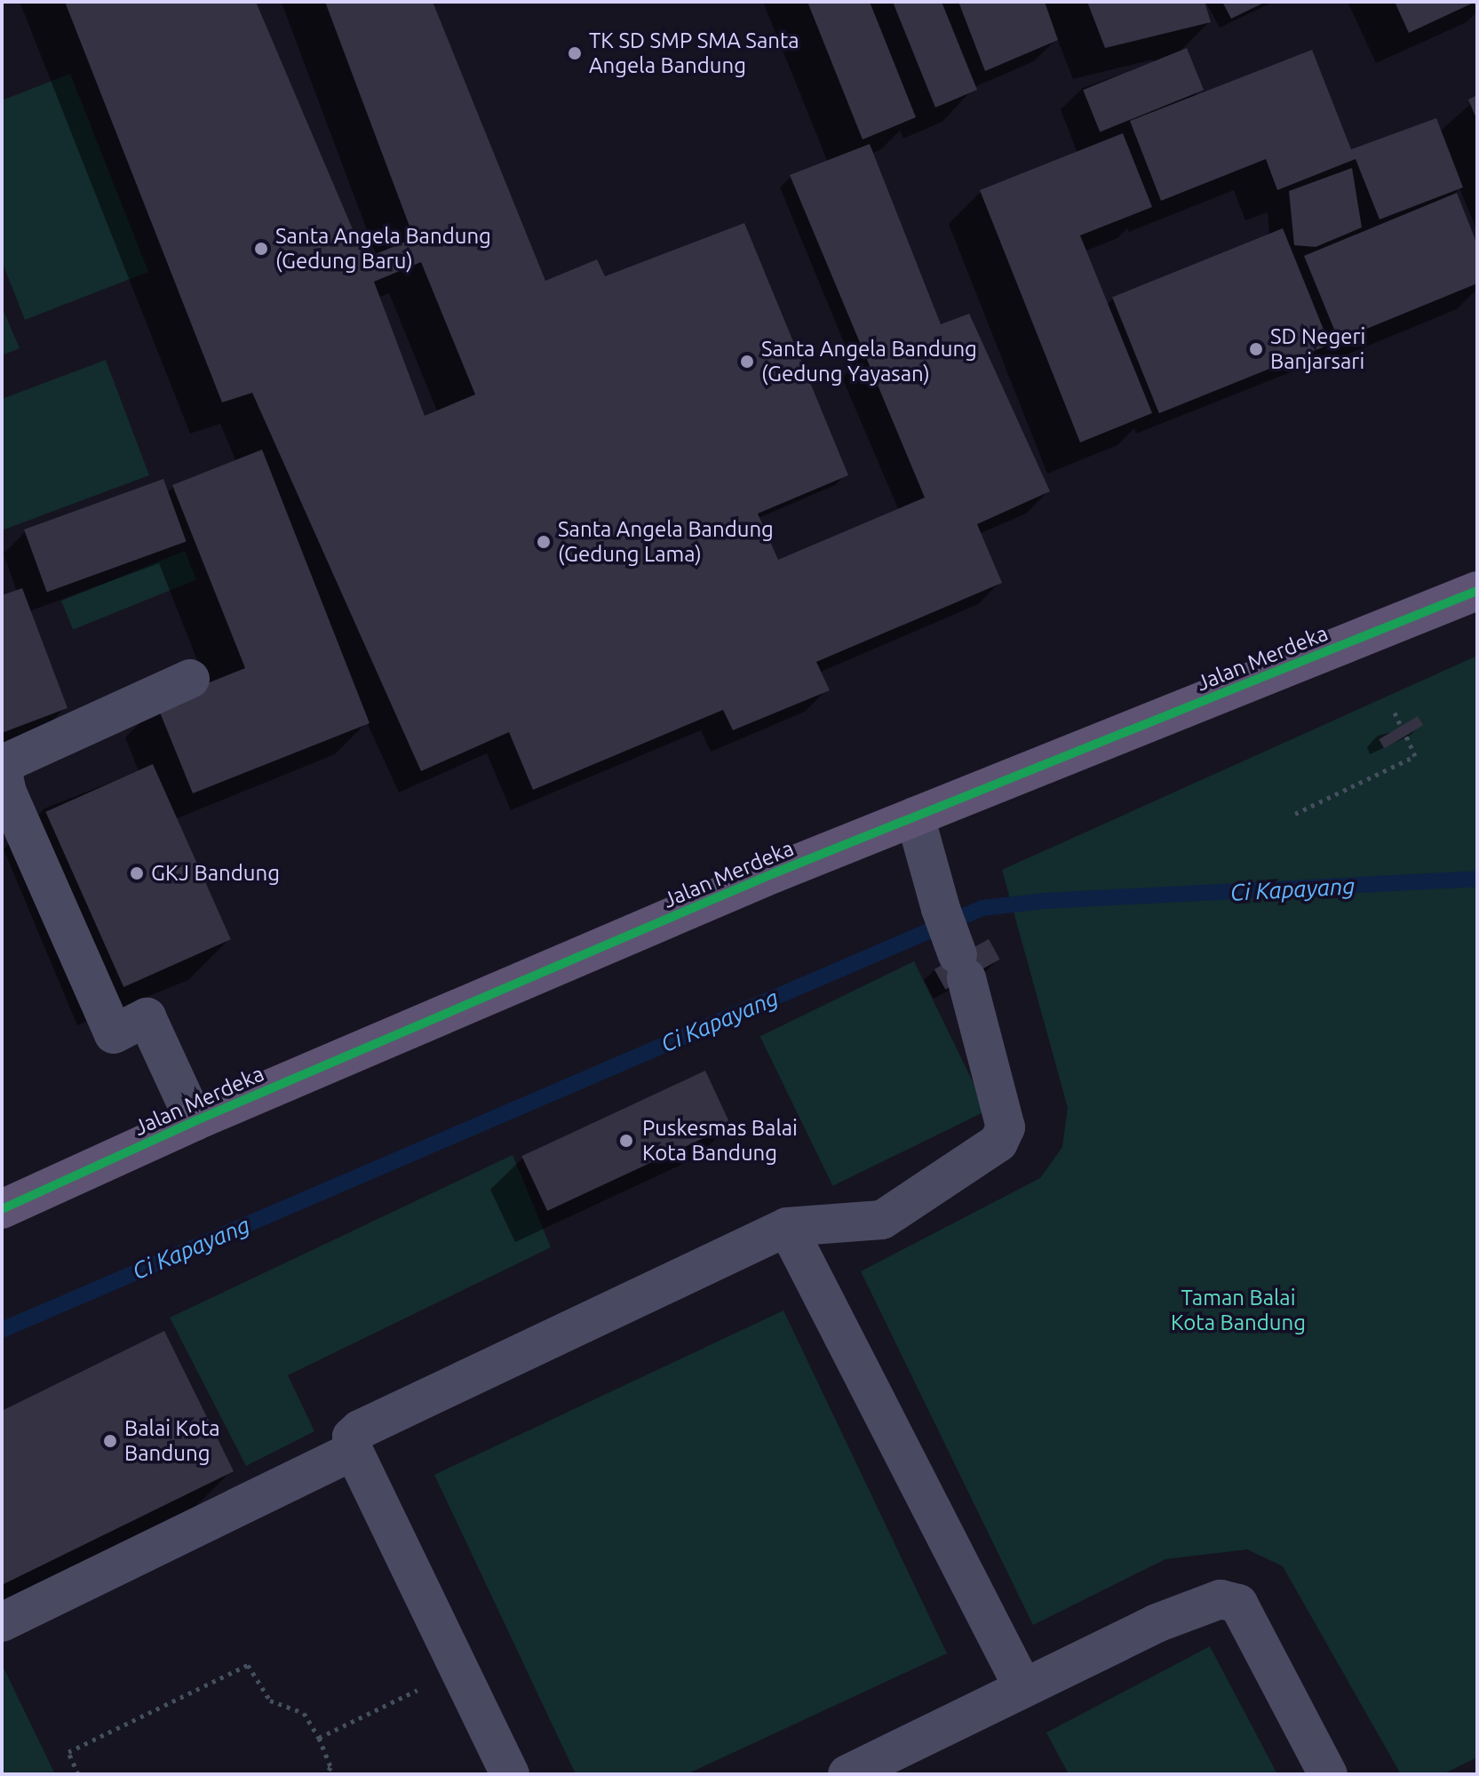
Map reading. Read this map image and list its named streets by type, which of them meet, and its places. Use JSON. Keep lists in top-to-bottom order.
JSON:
{
  "streets": {
    "main road": ["Jalan Merdeka"]
  },
  "water": ["Ci Kapayang"],
  "parks": ["Taman Balai Kota Bandung"],
  "places": [
    "TK SD SMP SMA Santa Angela Bandung",
    "Santa Angela Bandung (Gedung Baru)",
    "SD Negeri Banjarsari",
    "Santa Angela Bandung (Gedung Yayasan)",
    "Santa Angela Bandung (Gedung Lama)",
    "GKJ Bandung",
    "Puskesmas Balai Kota Bandung",
    "Balai Kota Bandung"
  ]
}
